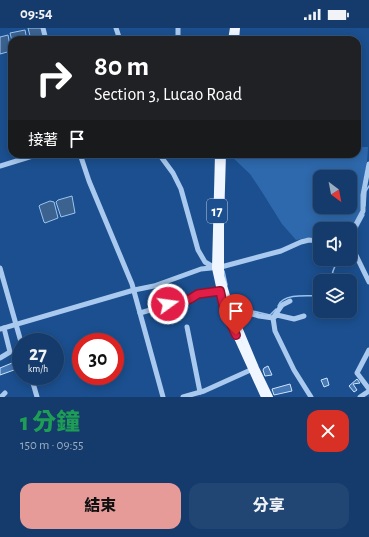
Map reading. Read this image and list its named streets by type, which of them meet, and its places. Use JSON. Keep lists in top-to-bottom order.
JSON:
{
  "streets": {
    "main road": ["17"]
  },
  "north": "bottom right",
  "page": {
    "status": "09:54",
    "turn": ["80 m", "Section 3, Lucao Road"],
    "then": "接著",
    "speed": "27 km/h",
    "limit": "30",
    "heading": ["1 分鐘", "150 m · 09:55"],
    "buttons": ["結束", "分享"]
  }
}
